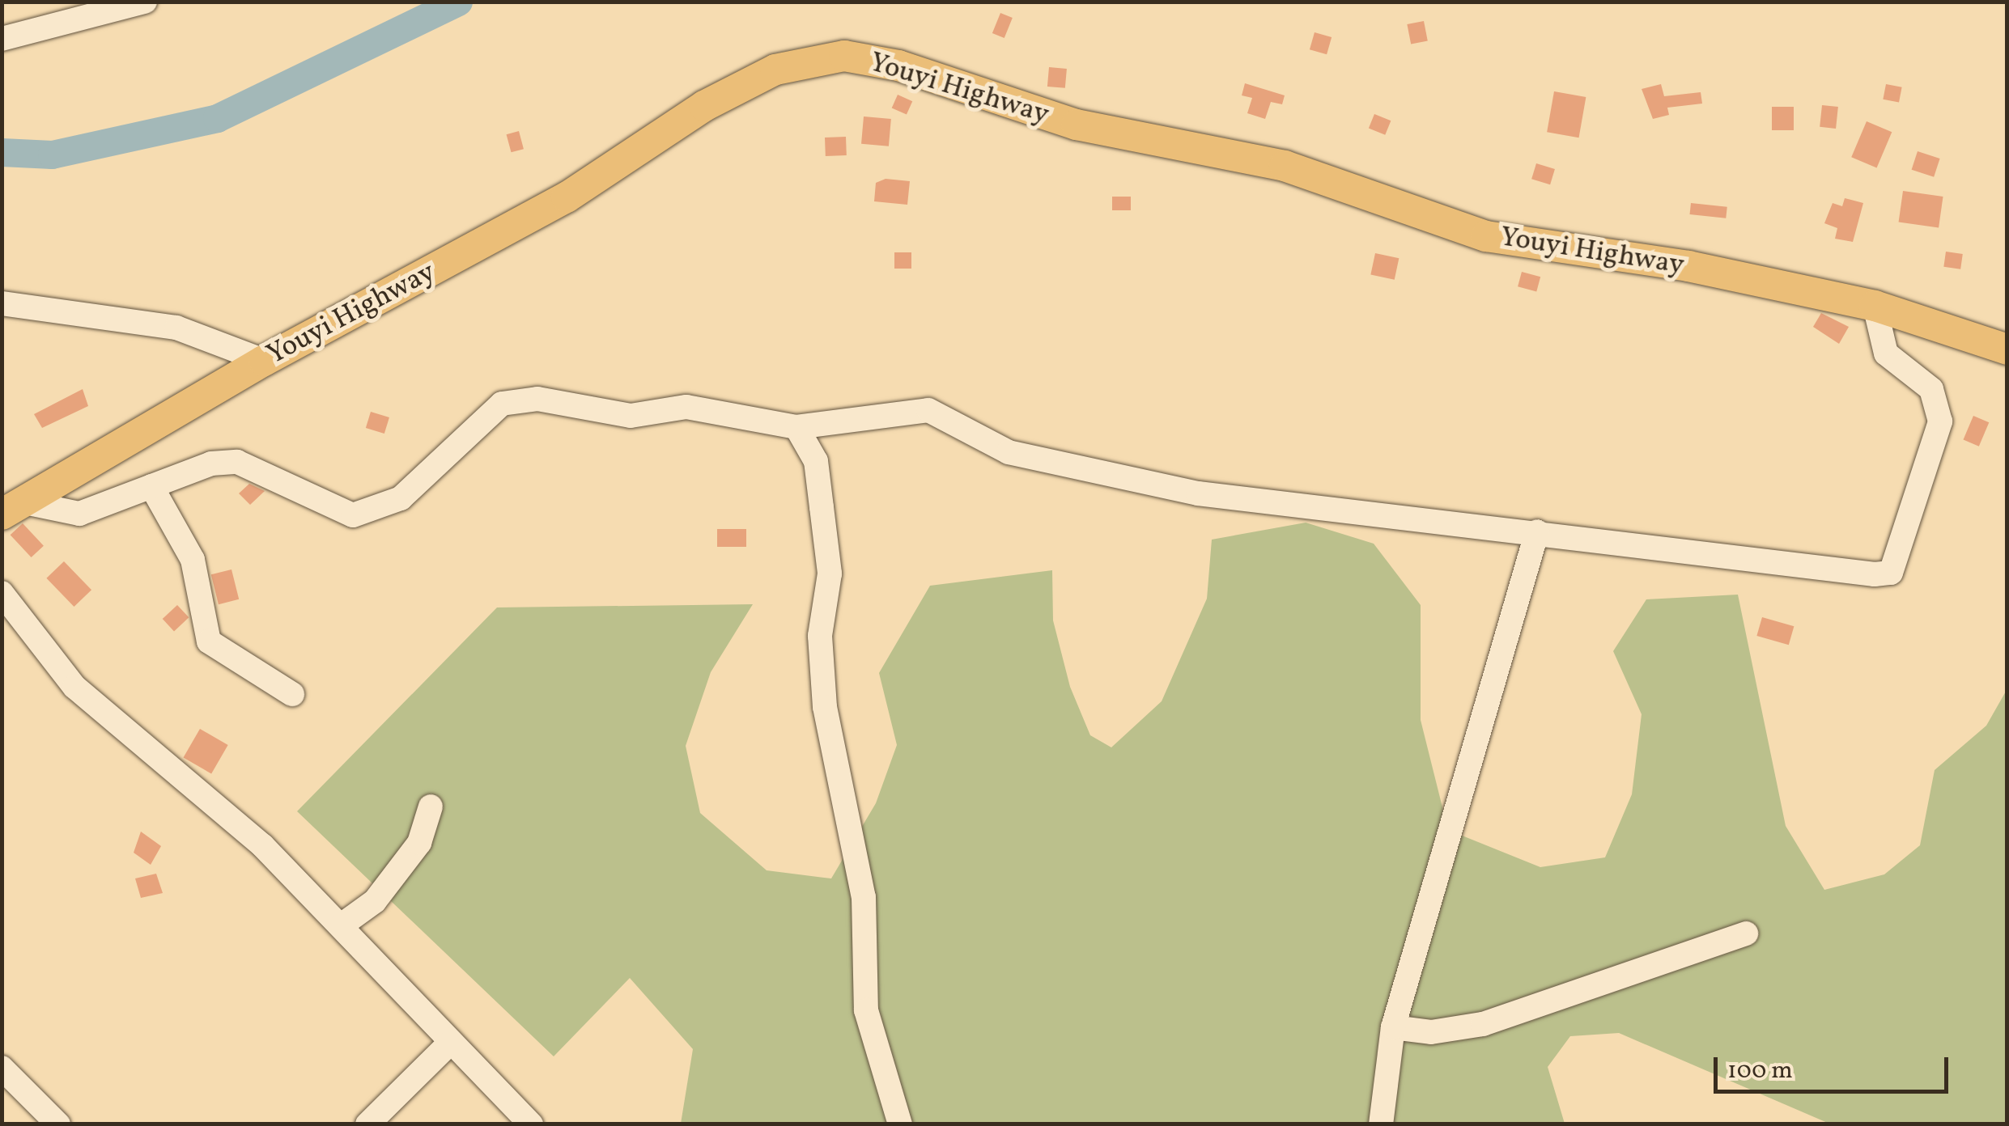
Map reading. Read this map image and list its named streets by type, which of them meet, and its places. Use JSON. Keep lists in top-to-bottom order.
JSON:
{
  "streets": {
    "main road": ["Youyi Highway"]
  },
  "scale_bar": "100 m"
}
